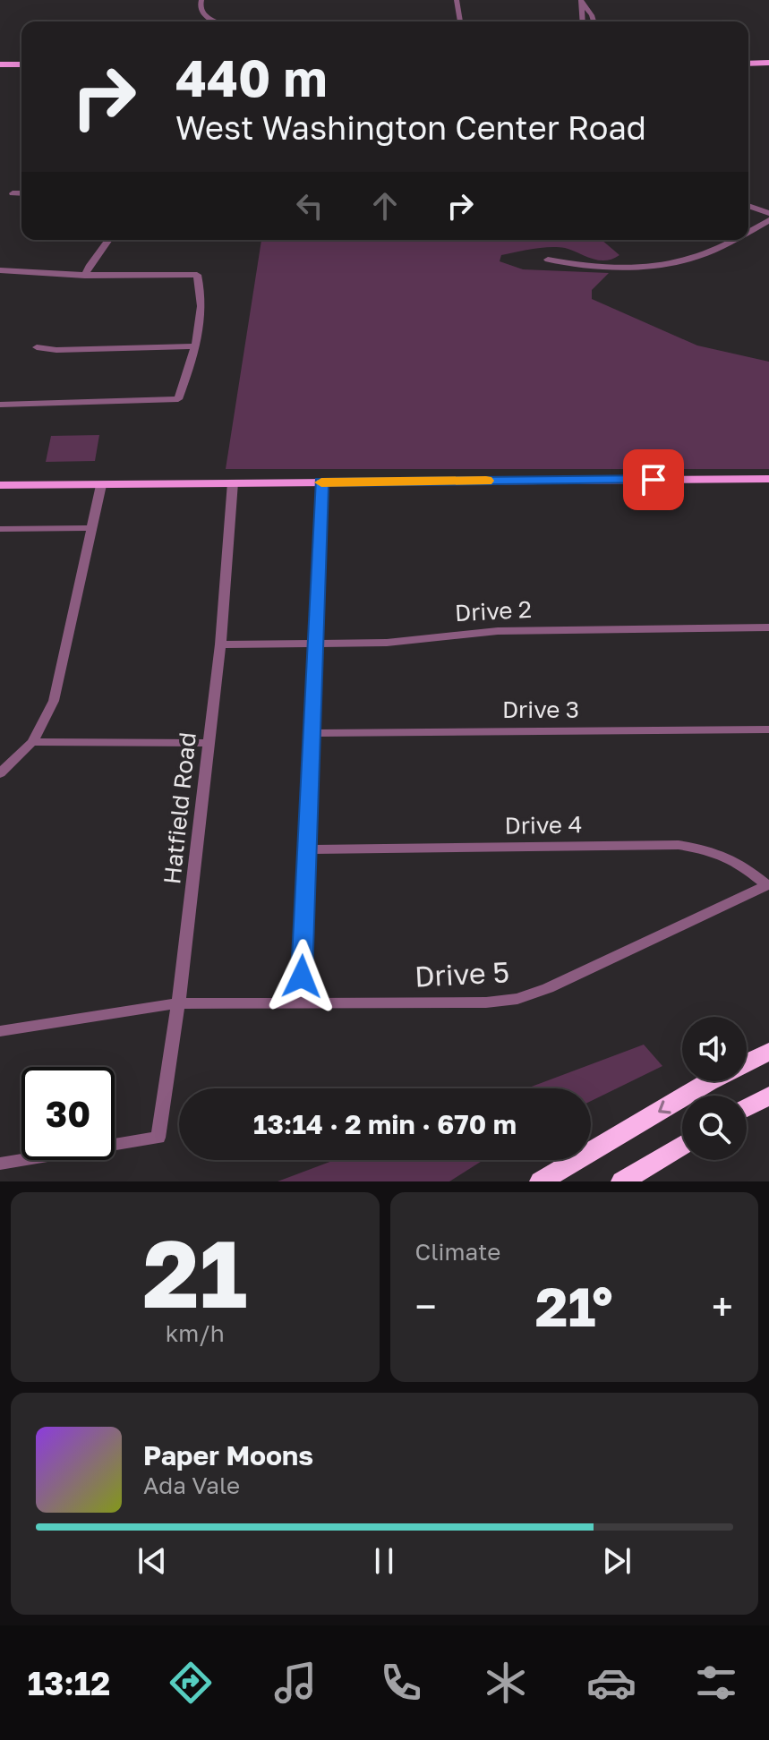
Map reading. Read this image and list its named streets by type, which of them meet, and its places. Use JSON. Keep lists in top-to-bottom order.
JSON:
{
  "streets": {
    "street": [
      "Drive 2",
      "Drive 3",
      "Hatfield Road",
      "Drive 4",
      "Drive 5"
    ]
  },
  "crossings": [
    ["Drive 2", "Hatfield Road"],
    ["Hatfield Road", "Drive 5"],
    ["Drive 4", "Drive 5"]
  ],
  "page": {
    "turn": ["440 m", "West Washington Center Road"],
    "limit": "30",
    "trip": "13:14 · 2 min · 670 m",
    "tile": [
      ["21", "km/h"],
      "Climate"
    ],
    "heat": ["−", "21°", "+"],
    "song": ["Paper Moons", "Ada Vale"],
    "tabs": "13:12"
  }
}
